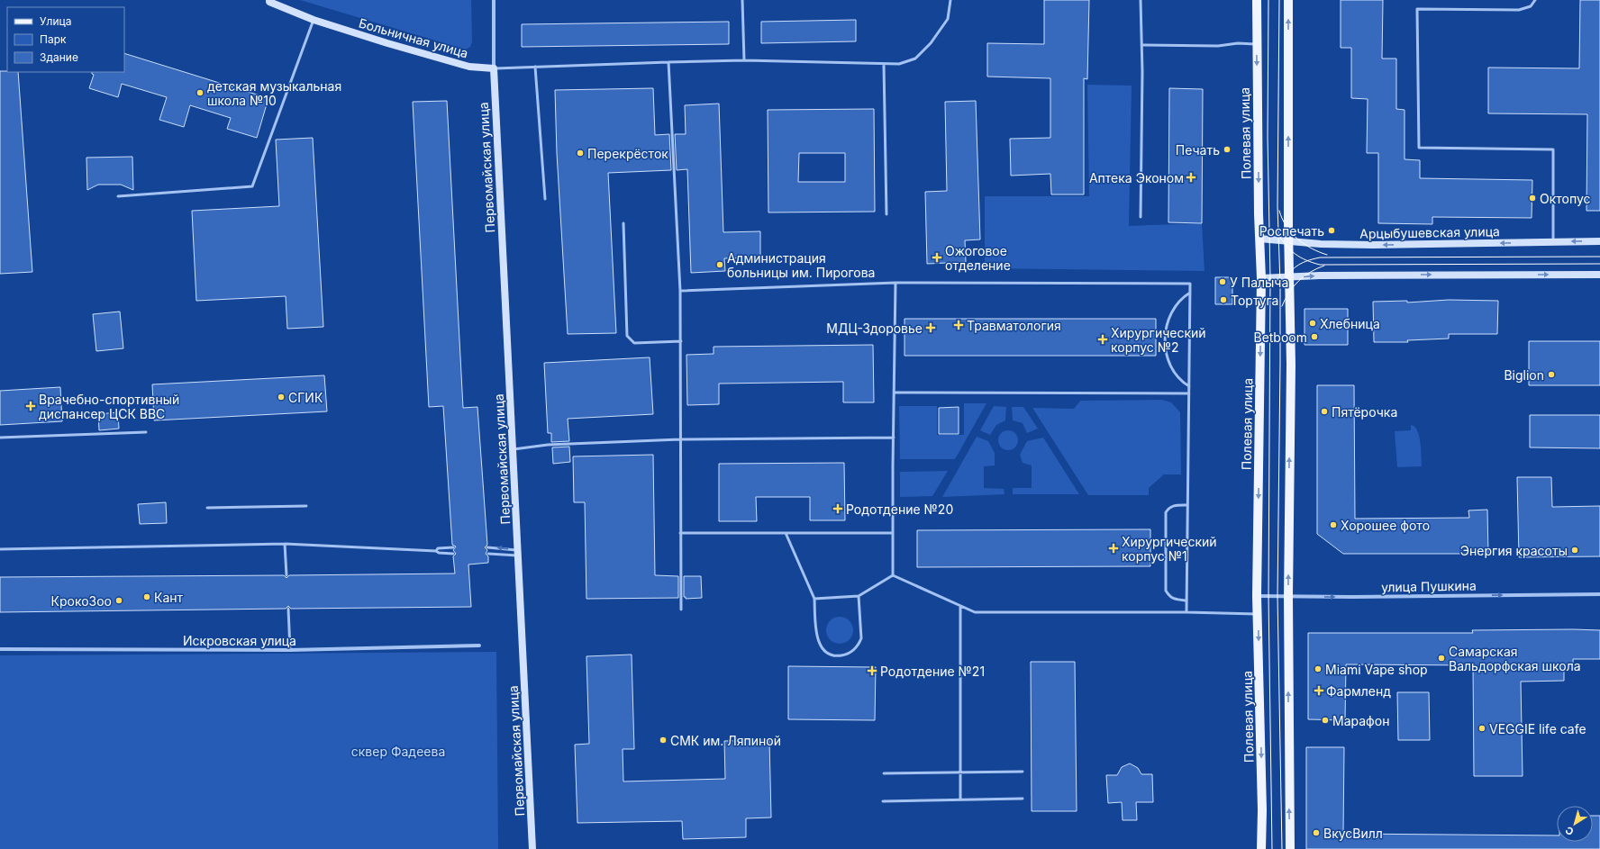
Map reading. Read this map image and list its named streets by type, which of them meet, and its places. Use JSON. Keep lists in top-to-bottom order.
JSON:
{
  "streets": {
    "main road": ["Полевая улица"],
    "street": [
      "Больничная улица",
      "Первомайская улица",
      "Арцыбушевская улица",
      "улица Пушкина",
      "Искровская улица"
    ]
  },
  "crossings": [
    ["Больничная улица", "Первомайская улица"],
    ["Полевая улица", "Арцыбушевская улица"],
    ["Полевая улица", "улица Пушкина"]
  ],
  "one_way": ["улица Пушкина"],
  "parks": ["сквер Фадеева"],
  "places": {
    "other": [
      "детская музыкальная школа №10",
      "Печать",
      "Перекрёсток",
      "Октопус",
      "Роспечать",
      "Администрация больницы им. Пирогова",
      "У Палыча",
      "Тортуга",
      "Хлебница",
      "Betboom",
      "Biglion",
      "СГИК",
      "Пятёрочка",
      "Хорошее фото",
      "Энергия красоты",
      "Кант",
      "КрокоЗоо",
      "Самарская Вальдорфская школа",
      "Miami Vape shop",
      "Марафон",
      "VEGGIE life cafe",
      "СМК им. Ляпиной",
      "ВкусВилл"
    ],
    "health": [
      "Аптека Эконом",
      "Ожоговое отделение",
      "Травматология",
      "МДЦ-Здоровье",
      "Хирургический корпус №2",
      "Врачебно-спортивный диспансер ЦСК ВВС",
      "Родотдение №20",
      "Хирургический корпус №1",
      "Родотдение №21",
      "Фармленд"
    ]
  },
  "legend": ["Улица", "Парк", "Здание"],
  "north": "bottom left"
}
